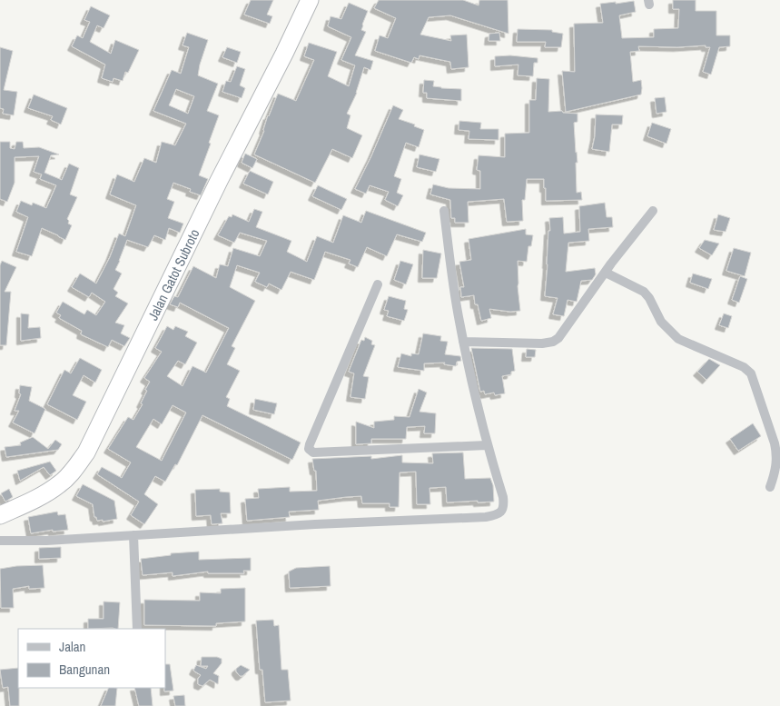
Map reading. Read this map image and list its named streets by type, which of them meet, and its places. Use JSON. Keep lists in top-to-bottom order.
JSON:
{
  "streets": {
    "highway": ["Jalan Gatot Subroto"]
  },
  "legend": ["Jalan", "Bangunan"]
}
